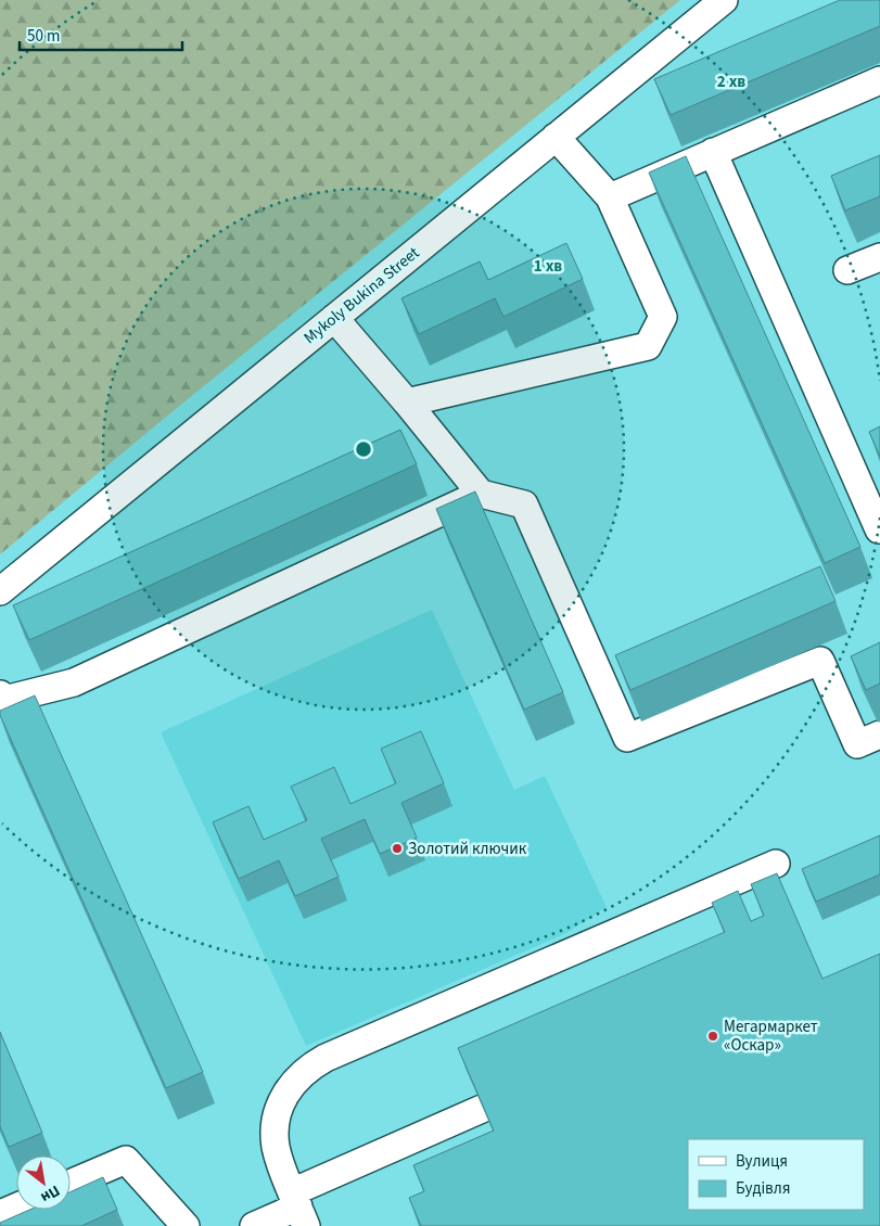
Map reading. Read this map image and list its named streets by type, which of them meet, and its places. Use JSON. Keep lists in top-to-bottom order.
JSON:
{
  "streets": {
    "street": ["Mykoly Bukina Street"]
  },
  "places": ["Золотий ключик", "Мегармаркет «Оскар»"],
  "legend": ["Вулиця", "Будівля"],
  "scale_bar": "50 m",
  "north": "bottom right",
  "rings": ["2 хв", "1 хв"]
}
